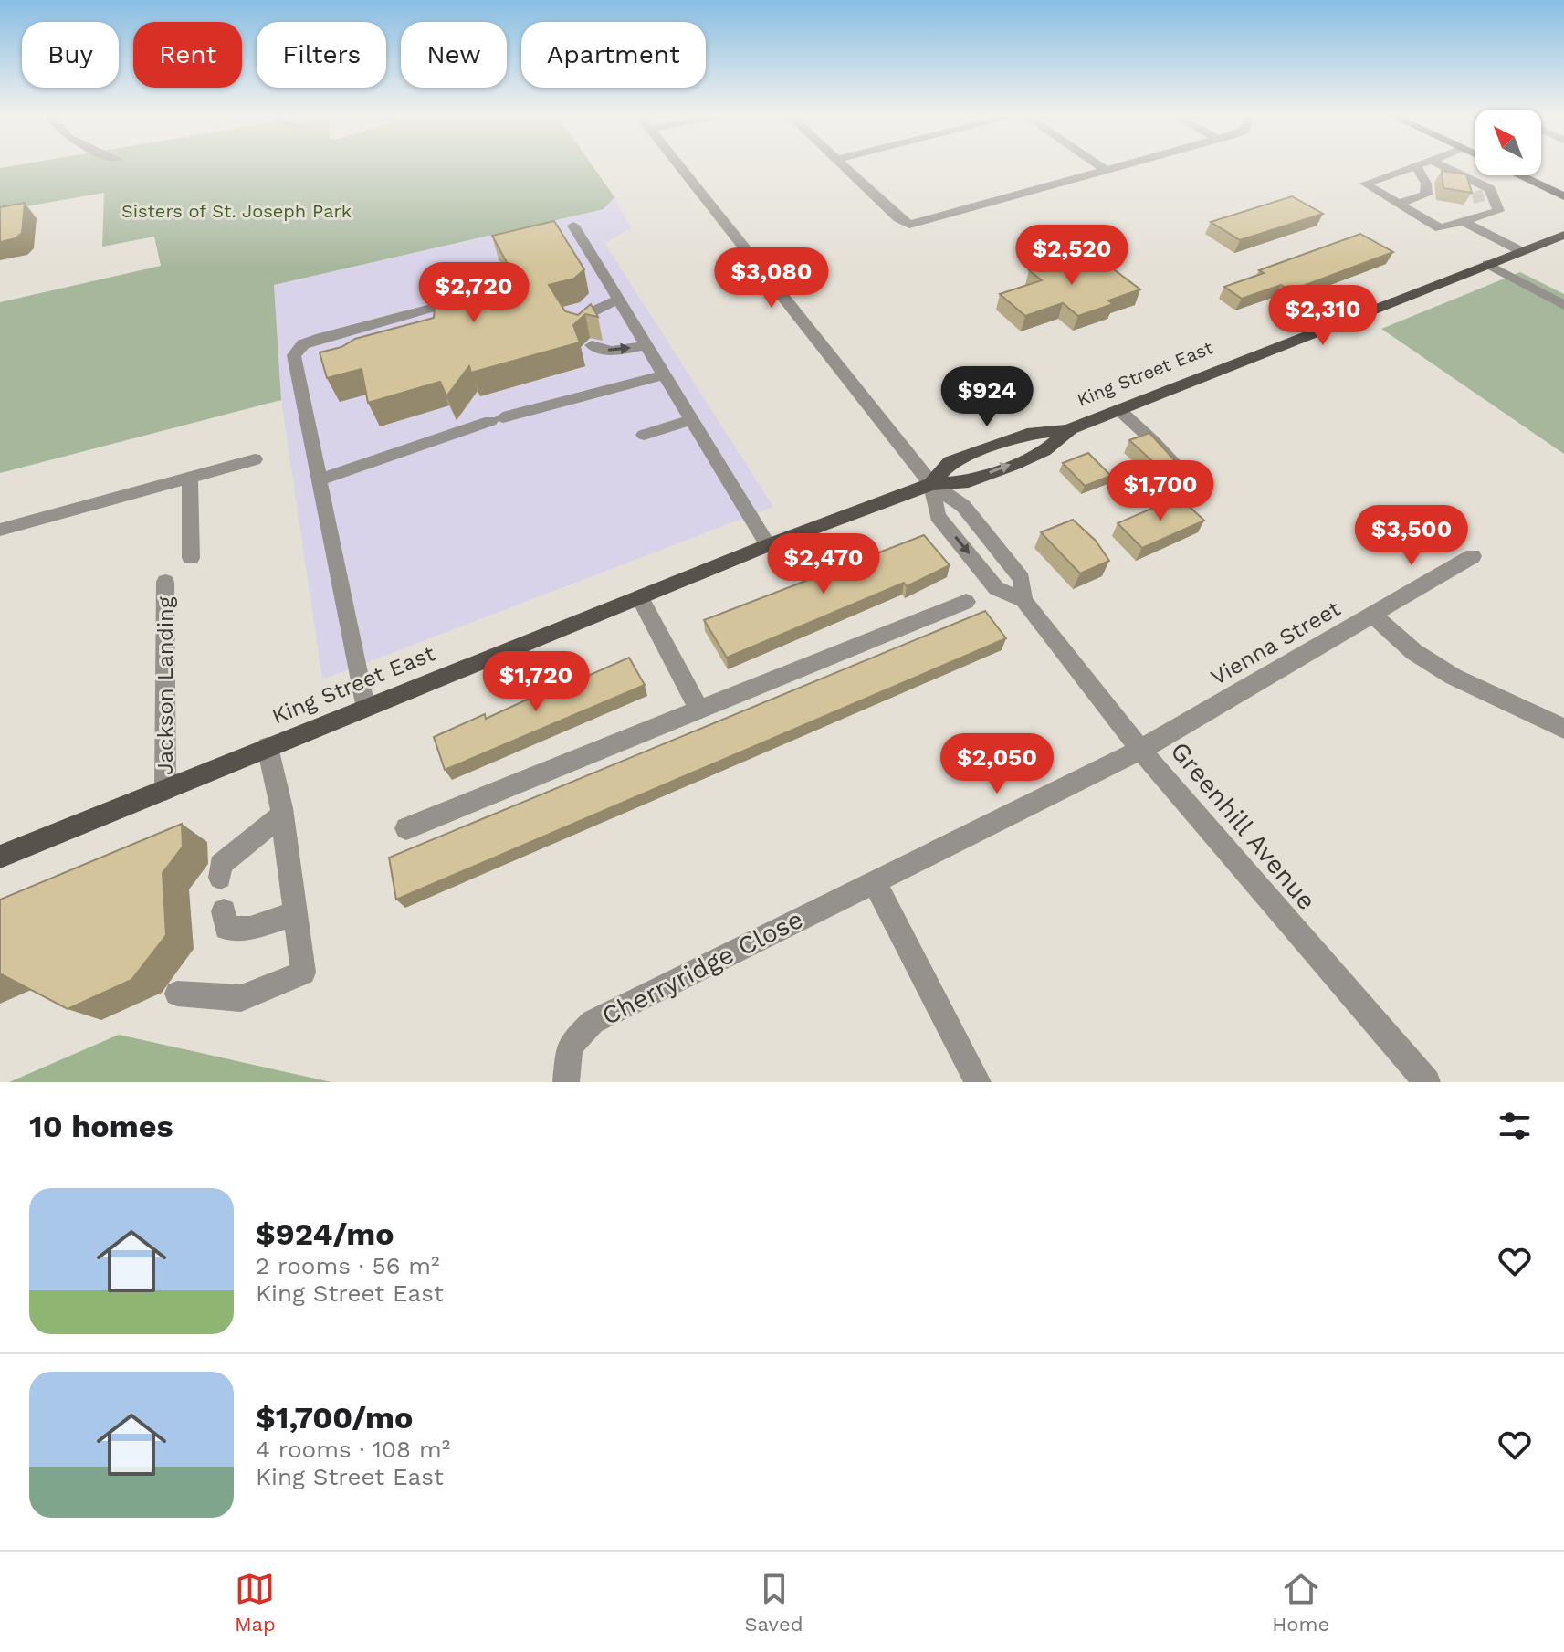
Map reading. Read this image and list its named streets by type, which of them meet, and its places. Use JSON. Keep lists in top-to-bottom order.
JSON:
{
  "streets": {
    "main road": ["King Street East"],
    "street": [
      "Vienna Street",
      "Jackson Landing",
      "Greenhill Avenue",
      "Cherryridge Close"
    ]
  },
  "crossings": [
    ["King Street East", "Jackson Landing"],
    ["King Street East", "Greenhill Avenue"],
    ["Vienna Street", "Greenhill Avenue"],
    ["Vienna Street", "Cherryridge Close"],
    ["Greenhill Avenue", "Cherryridge Close"]
  ],
  "parks": ["Sisters of St. Joseph Park"],
  "north": "top left",
  "page": {
    "chip": [
      "Buy",
      "Rent",
      "Filters",
      "New",
      "Apartment"
    ],
    "price": [
      "$2,520",
      "$3,080",
      "$2,720",
      "$2,310",
      "$924",
      "$1,700",
      "$3,500",
      "$2,470",
      "$1,720",
      "$2,050"
    ],
    "heading": "10 homes",
    "list": [
      {
        "name": "$924/mo",
        "note": "2 rooms · 56 m² · King Street East"
      },
      {
        "name": "$1,700/mo",
        "note": "4 rooms · 108 m² · King Street East"
      }
    ],
    "tabs": ["Map", "Saved", "Home"]
  }
}
